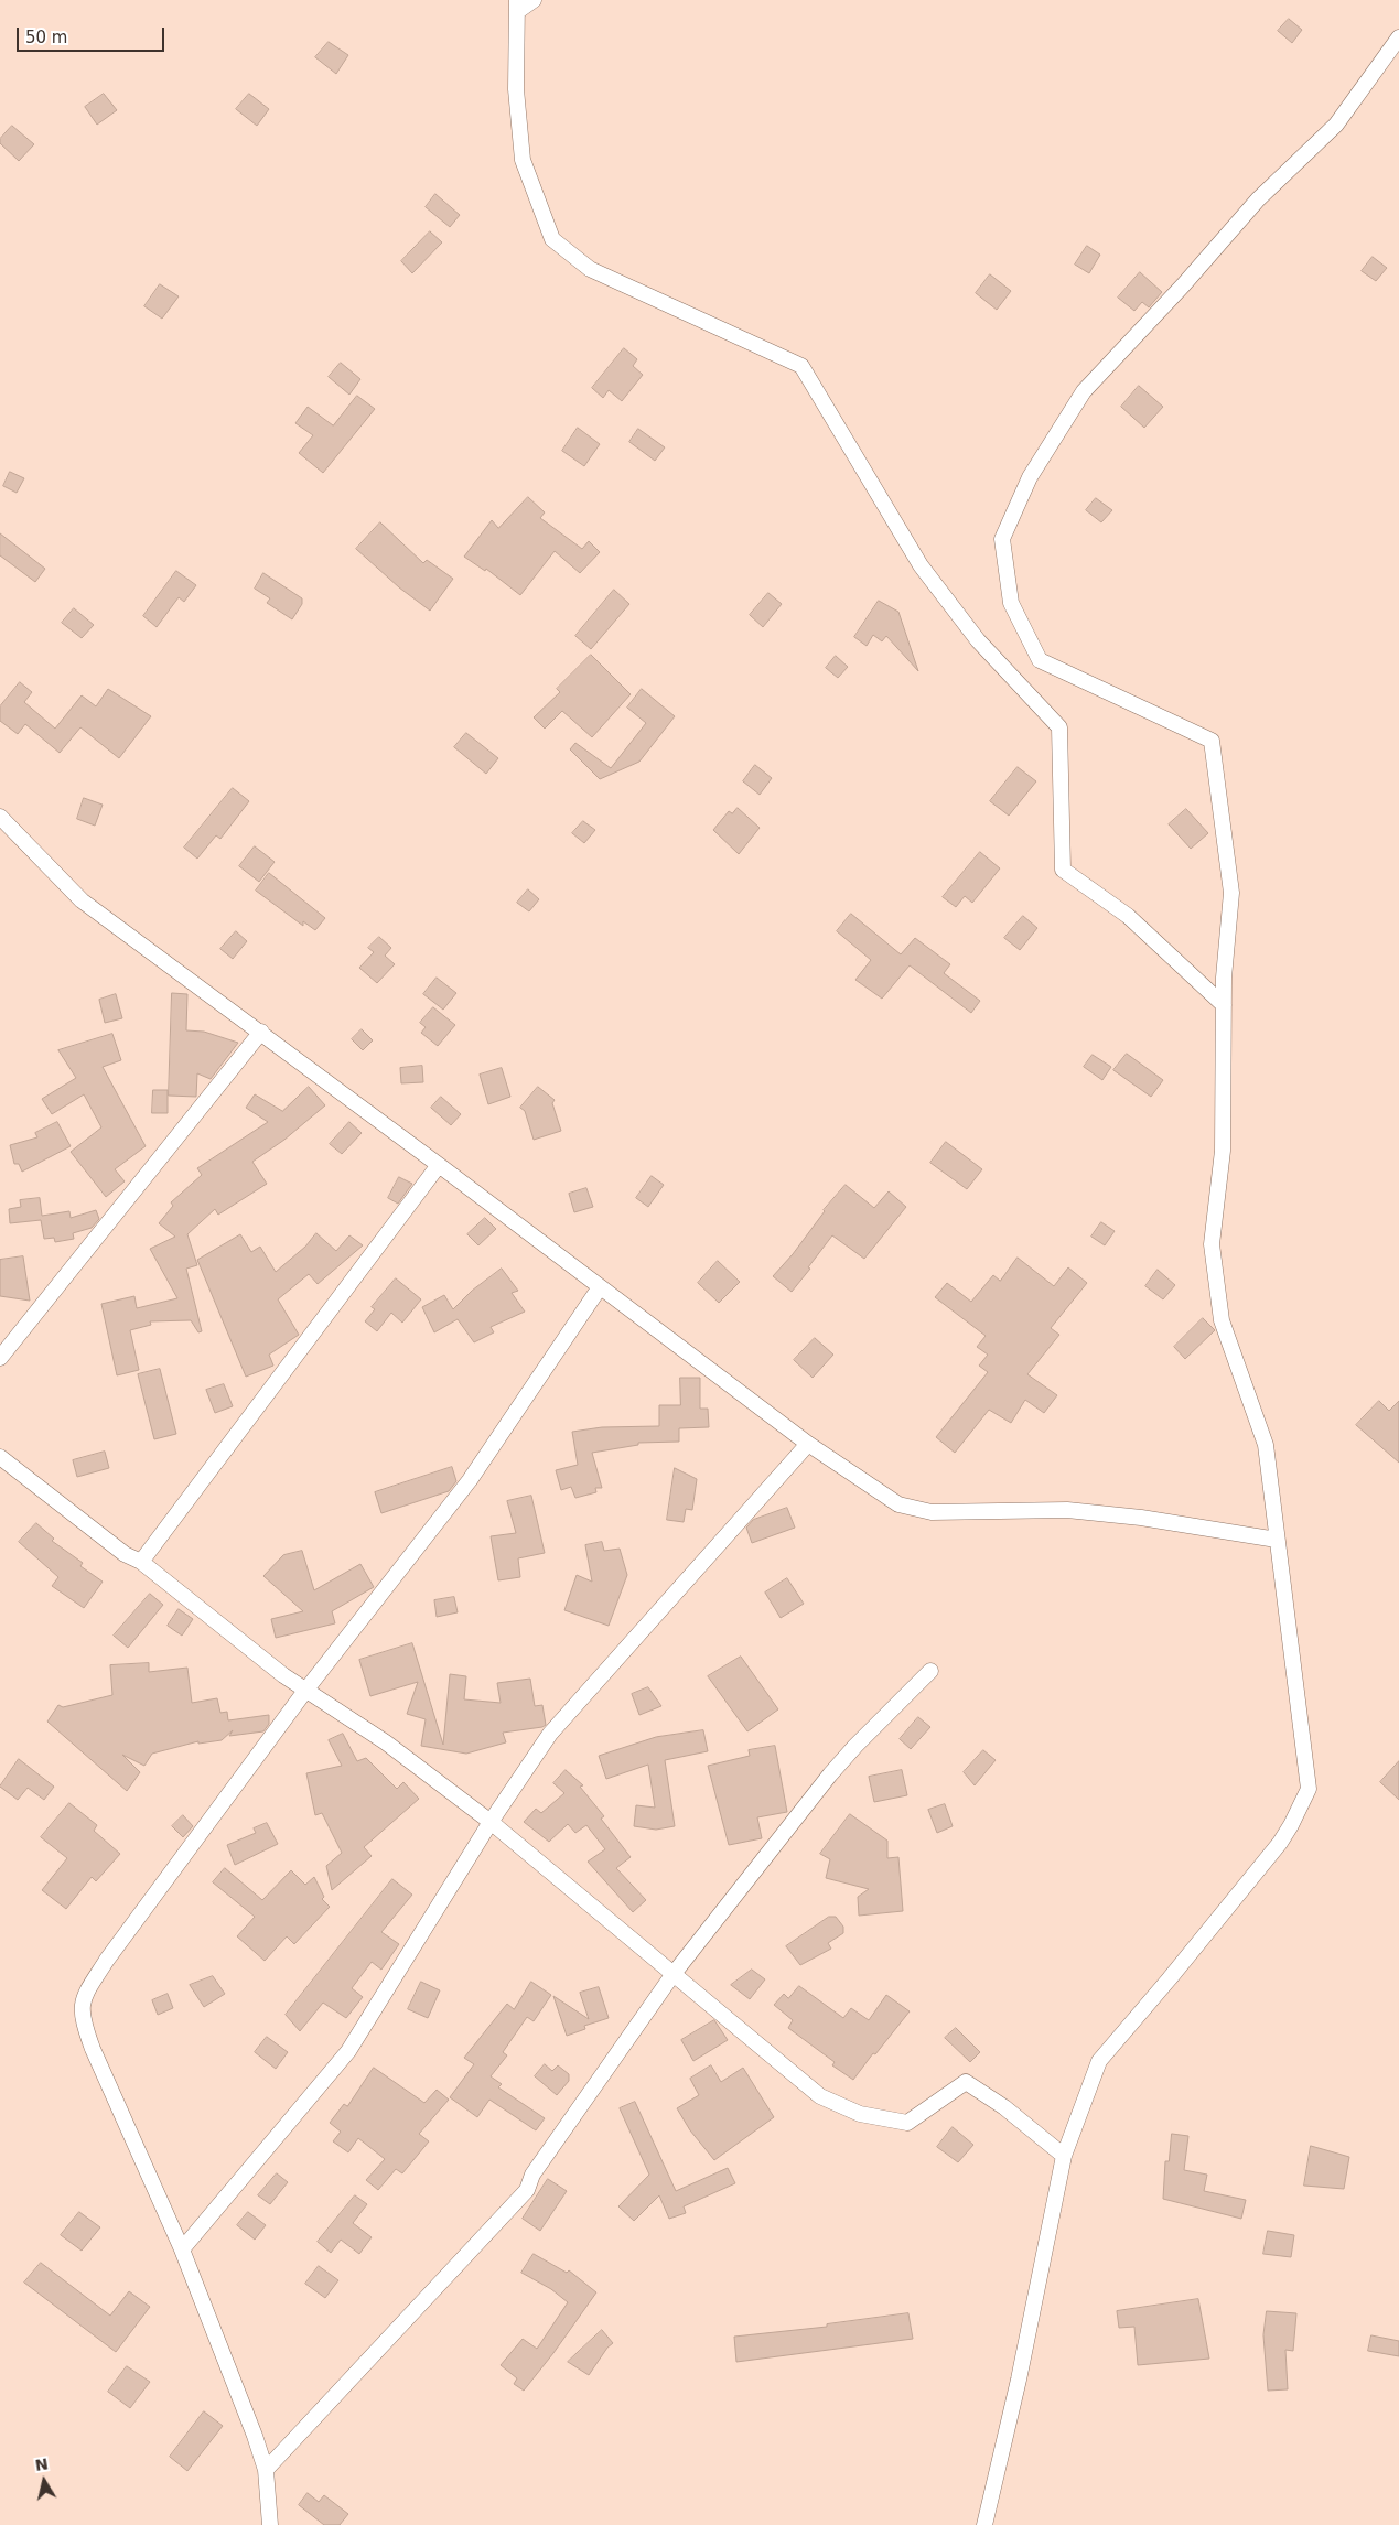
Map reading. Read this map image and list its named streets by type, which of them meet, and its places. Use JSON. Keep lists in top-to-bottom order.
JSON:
{
  "scale_bar": "50 m",
  "north": "top"
}
